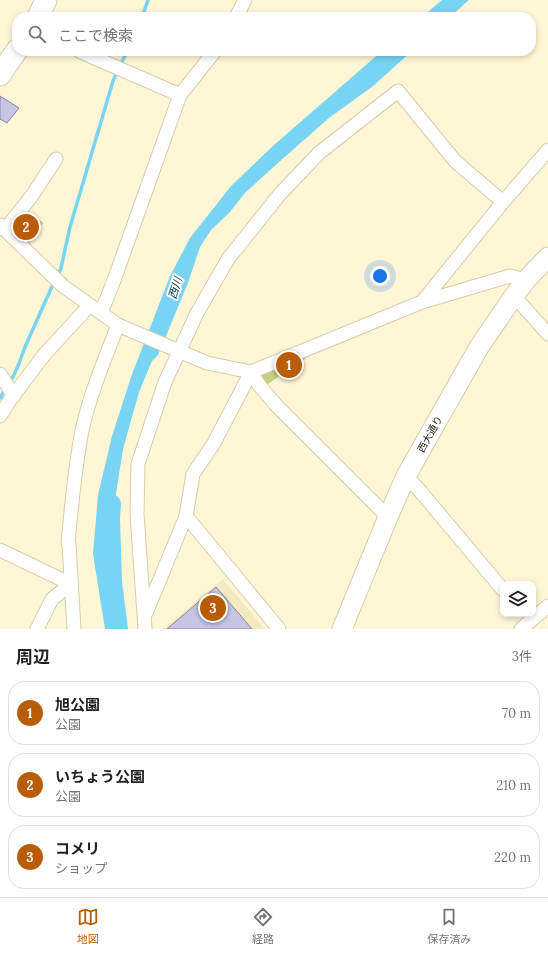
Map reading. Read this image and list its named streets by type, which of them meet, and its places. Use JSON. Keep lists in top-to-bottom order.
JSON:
{
  "streets": {
    "street": ["西大通り"]
  },
  "water": ["西川"],
  "page": {
    "search": "ここで検索",
    "pins": ["2", "1", "3"],
    "heading": ["周辺", "3件"],
    "list": [
      {
        "mark": "1",
        "name": "旭公園",
        "note": "公園",
        "value": "70 m"
      },
      {
        "mark": "2",
        "name": "いちょう公園",
        "note": "公園",
        "value": "210 m"
      },
      {
        "mark": "3",
        "name": "コメリ",
        "note": "ショップ",
        "value": "220 m"
      }
    ],
    "nav": ["地図", "経路", "保存済み"]
  }
}
